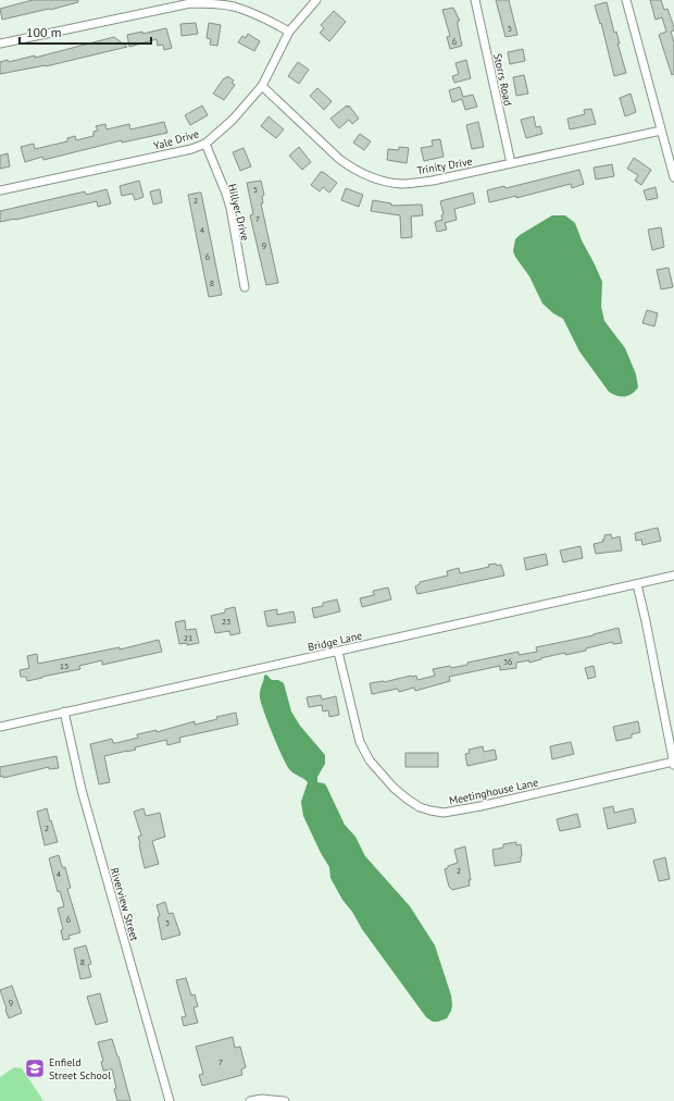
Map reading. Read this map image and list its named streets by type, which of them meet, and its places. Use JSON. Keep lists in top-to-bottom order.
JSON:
{
  "streets": {
    "street": [
      "Storrs Road",
      "Yale Drive",
      "Trinity Drive",
      "Hillyer Drive",
      "Bridge Lane",
      "Meetinghouse Lane",
      "Riverview Street"
    ]
  },
  "crossings": [
    ["Storrs Road", "Trinity Drive"],
    ["Yale Drive", "Trinity Drive"],
    ["Yale Drive", "Hillyer Drive"],
    ["Bridge Lane", "Meetinghouse Lane"],
    ["Bridge Lane", "Riverview Street"]
  ],
  "places": {
    "school or university": ["Enfield Street School"]
  },
  "house_numbers": [
    "5",
    "6",
    "5",
    "2",
    "7",
    "4",
    "9",
    "6",
    "8",
    "23",
    "21",
    "36",
    "15",
    "2",
    "2",
    "4",
    "6",
    "3",
    "8",
    "9",
    "7"
  ],
  "scale_bar": "100 m"
}
